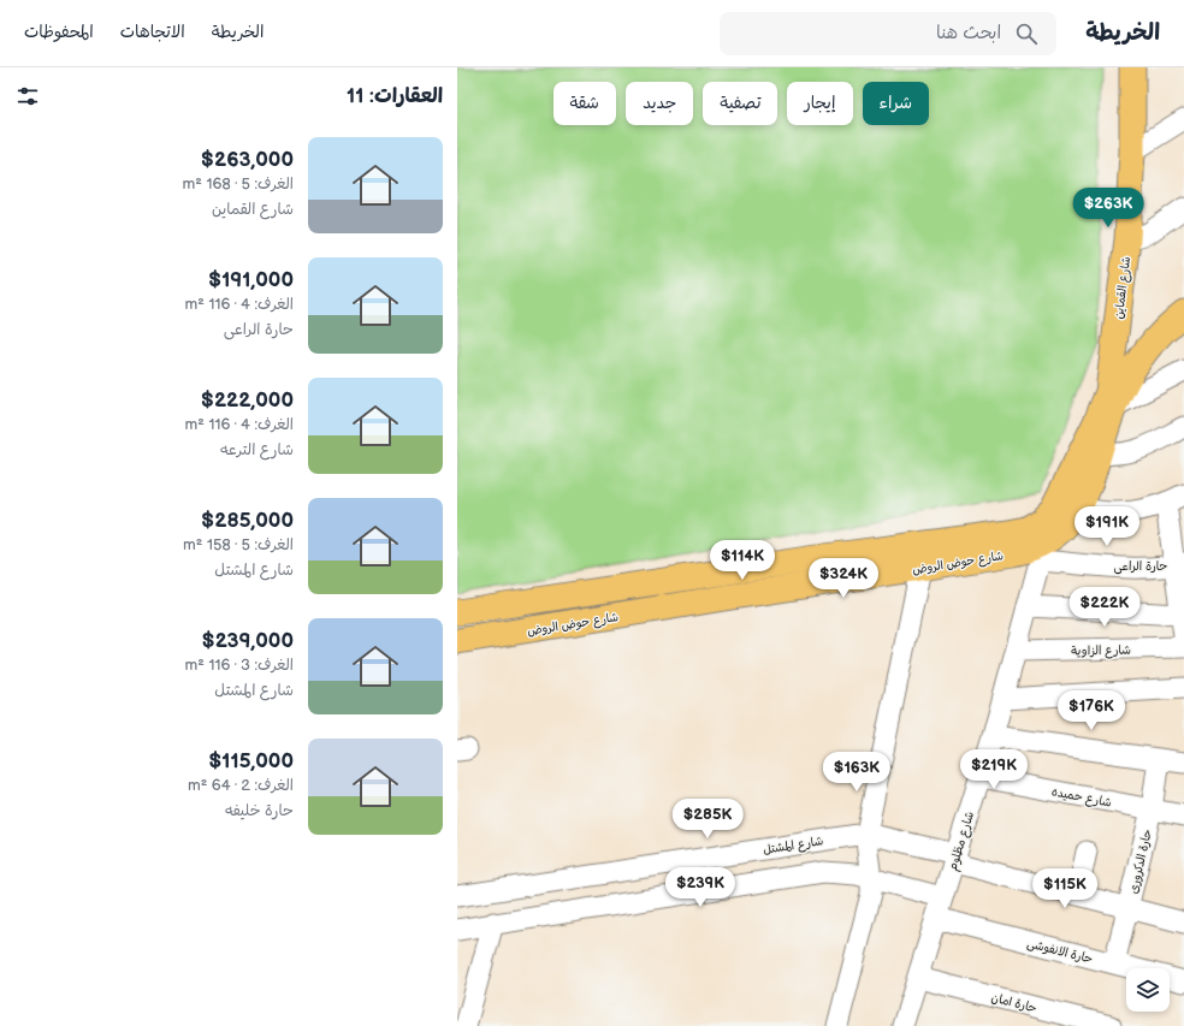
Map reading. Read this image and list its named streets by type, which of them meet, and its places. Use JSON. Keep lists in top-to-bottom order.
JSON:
{
  "streets": {
    "main road": ["شارع القماين", "شارع حوض الروض"],
    "street": [
      "حارة الراعى",
      "شارع الزاوية",
      "شارع حميده",
      "شارع مظلوم",
      "شارع المشتل",
      "حارة الدكرورى",
      "حارة الانفوشى",
      "حارة امان"
    ]
  },
  "crossings": [
    ["شارع القماين", "شارع حوض الروض"],
    ["شارع حوض الروض", "حارة الراعى"],
    ["شارع حوض الروض", "شارع مظلوم"],
    ["حارة الراعى", "شارع مظلوم"],
    ["شارع الزاوية", "شارع مظلوم"],
    ["شارع حميده", "شارع مظلوم"],
    ["شارع حميده", "حارة الدكرورى"],
    ["شارع مظلوم", "شارع المشتل"],
    ["شارع مظلوم", "حارة الانفوشى"],
    ["شارع مظلوم", "حارة امان"],
    ["شارع المشتل", "حارة الدكرورى"],
    ["حارة الدكرورى", "حارة الانفوشى"]
  ],
  "page": {
    "header": "الخريطة",
    "search": "ابحث هنا",
    "nav": ["الخريطة", "الاتجاهات", "المحفوظات"],
    "heading": "العقارات: 11",
    "chip": [
      "شراء",
      "إيجار",
      "تصفية",
      "جديد",
      "شقة"
    ],
    "list": [
      {
        "name": "$263,000",
        "note": "الغرف: 5 · 168 m² · شارع القماين"
      },
      {
        "name": "$191,000",
        "note": "الغرف: 4 · 116 m² · حارة الراعى"
      },
      {
        "name": "$222,000",
        "note": "الغرف: 4 · 116 m² · شارع الترعه"
      },
      {
        "name": "$285,000",
        "note": "الغرف: 5 · 158 m² · شارع المشتل"
      },
      {
        "name": "$239,000",
        "note": "الغرف: 3 · 116 m² · شارع المشتل"
      },
      {
        "name": "$115,000",
        "note": "الغرف: 2 · 64 m² · حارة خليفه"
      }
    ],
    "price": [
      "$263K",
      "$191K",
      "$114K",
      "$324K",
      "$222K",
      "$176K",
      "$219K",
      "$163K",
      "$285K",
      "$239K",
      "$115K"
    ]
  }
}
